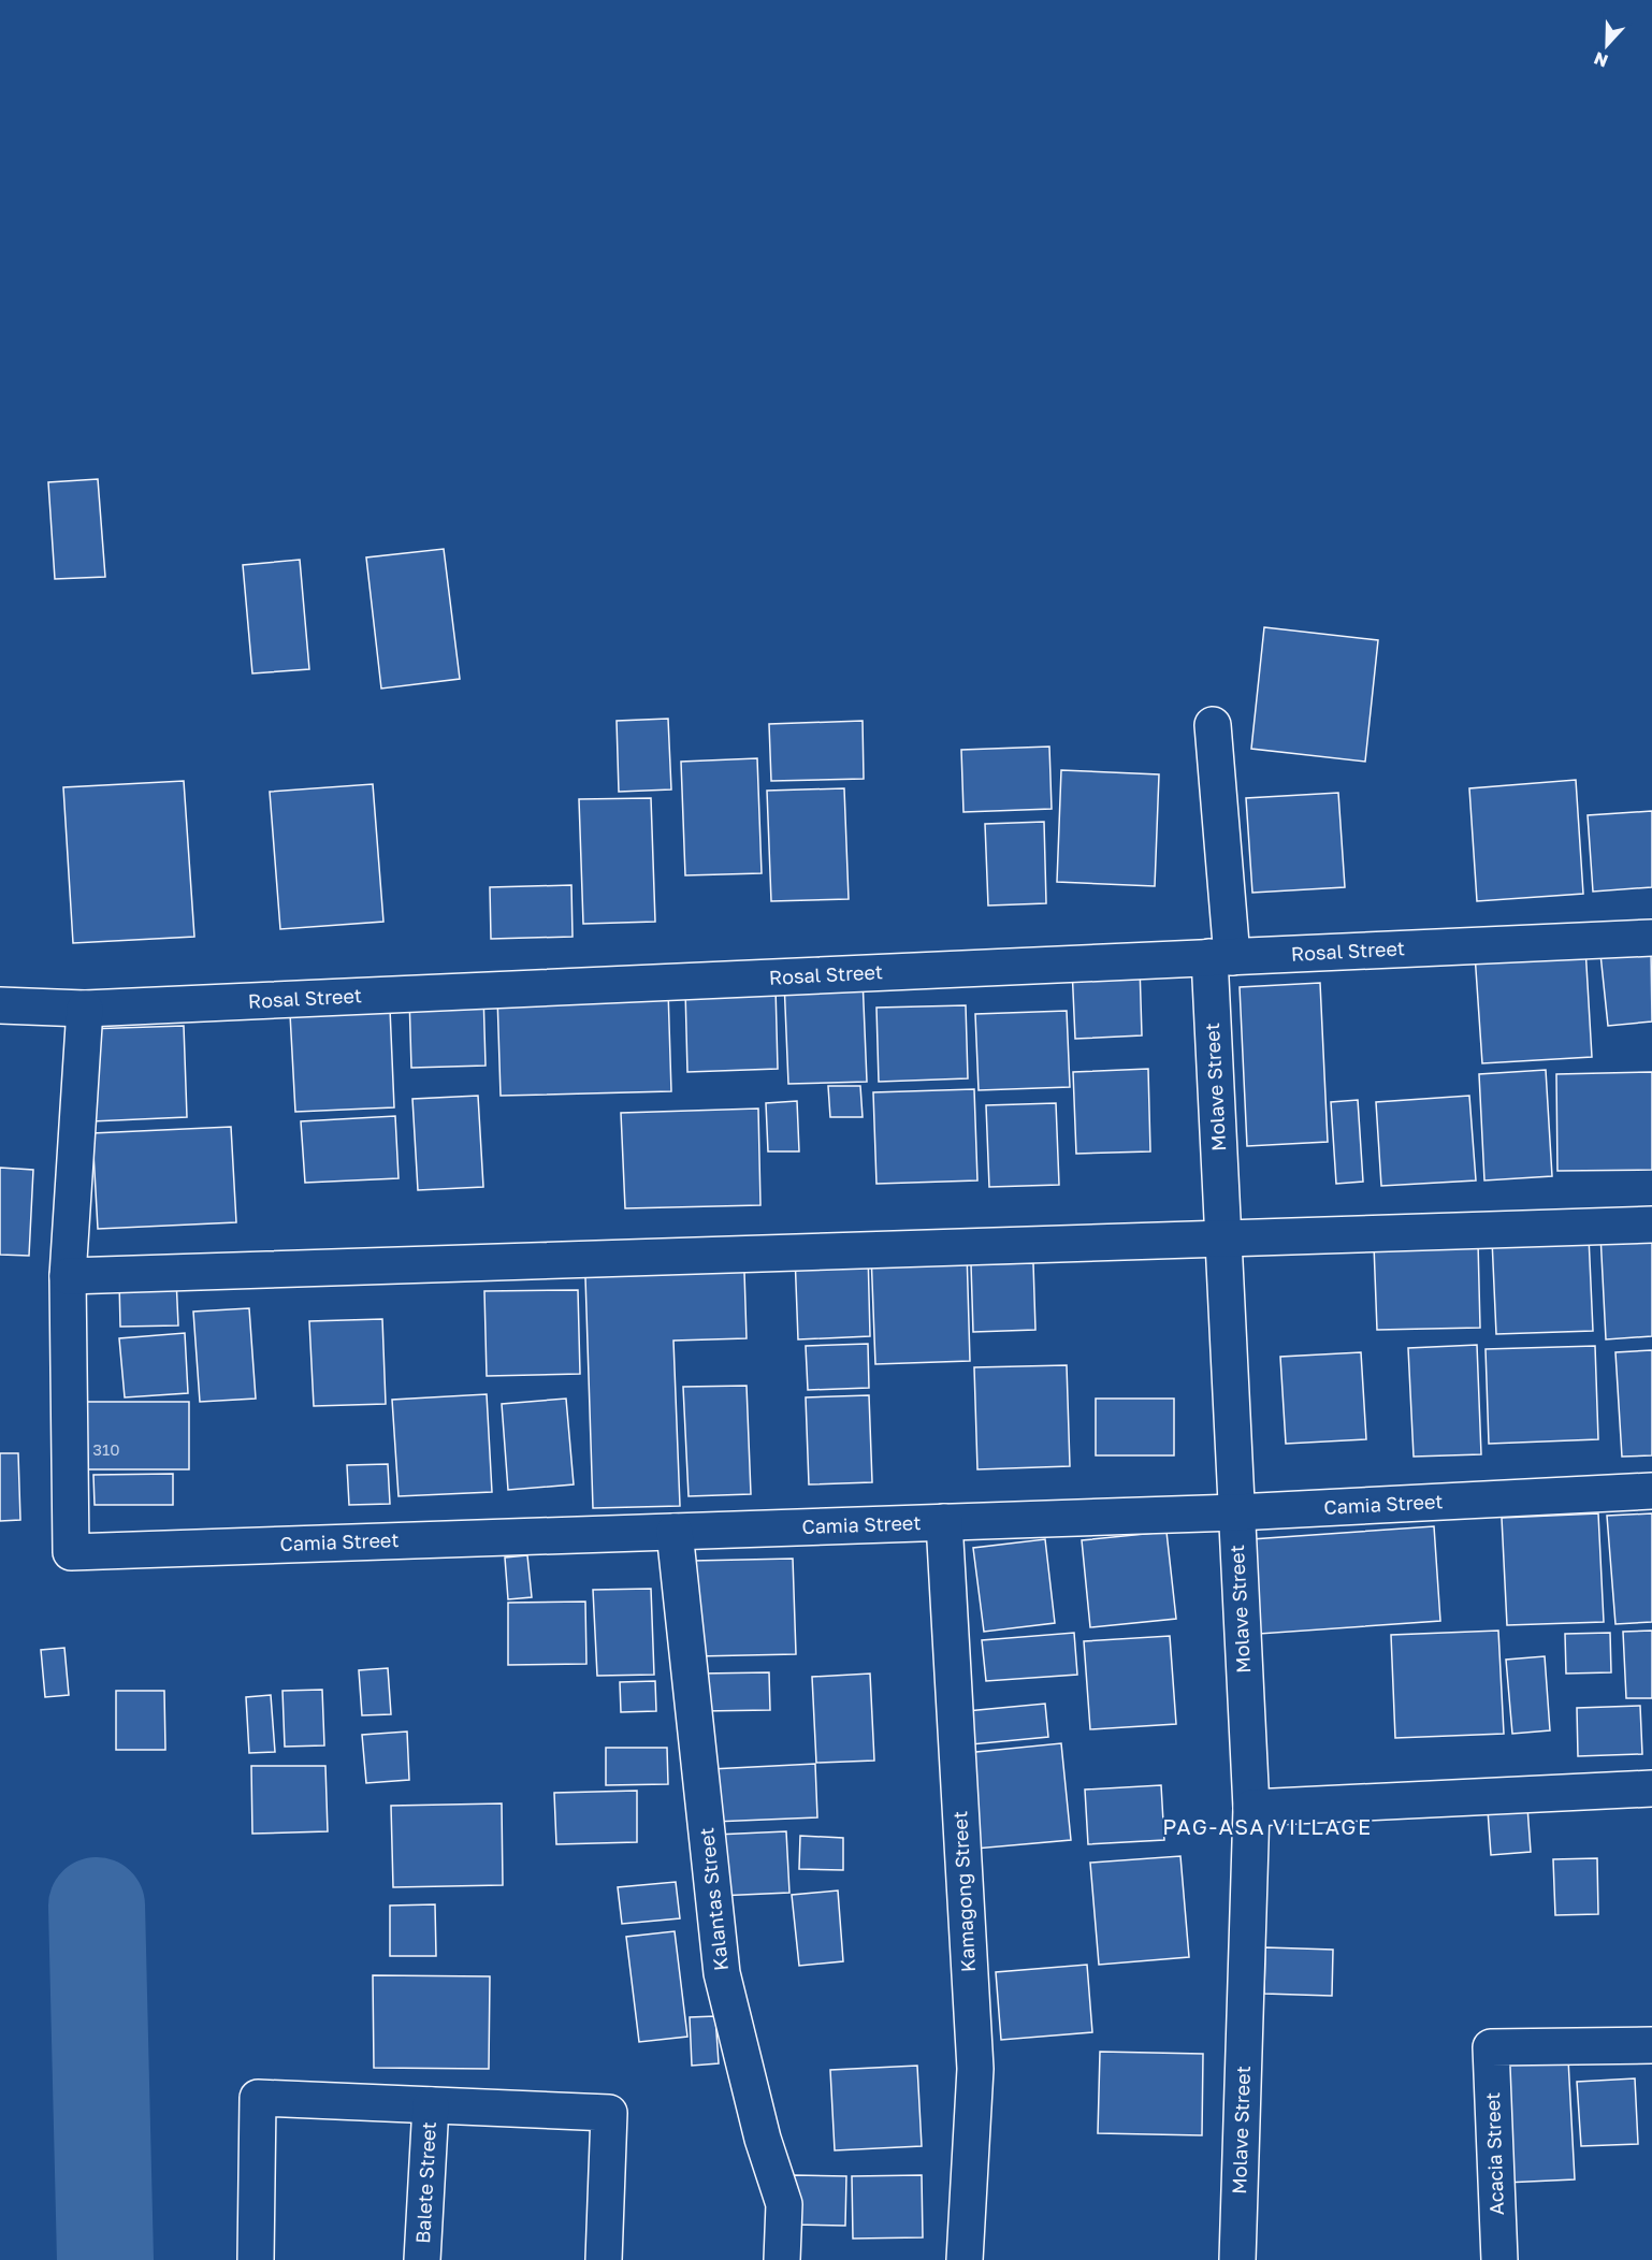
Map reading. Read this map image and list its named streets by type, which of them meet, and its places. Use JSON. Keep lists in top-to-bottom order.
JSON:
{
  "streets": {
    "street": [
      "Rosal Street",
      "Molave Street",
      "Camia Street",
      "Kamagong Street",
      "Kalantas Street",
      "Acacia Street",
      "Balete Street"
    ]
  },
  "crossings": [
    ["Rosal Street", "Molave Street"],
    ["Molave Street", "Camia Street"],
    ["Camia Street", "Kamagong Street"],
    ["Camia Street", "Kalantas Street"]
  ],
  "districts": ["PAG-ASA VILLAGE"],
  "house_numbers": ["310"],
  "north": "bottom"
}
